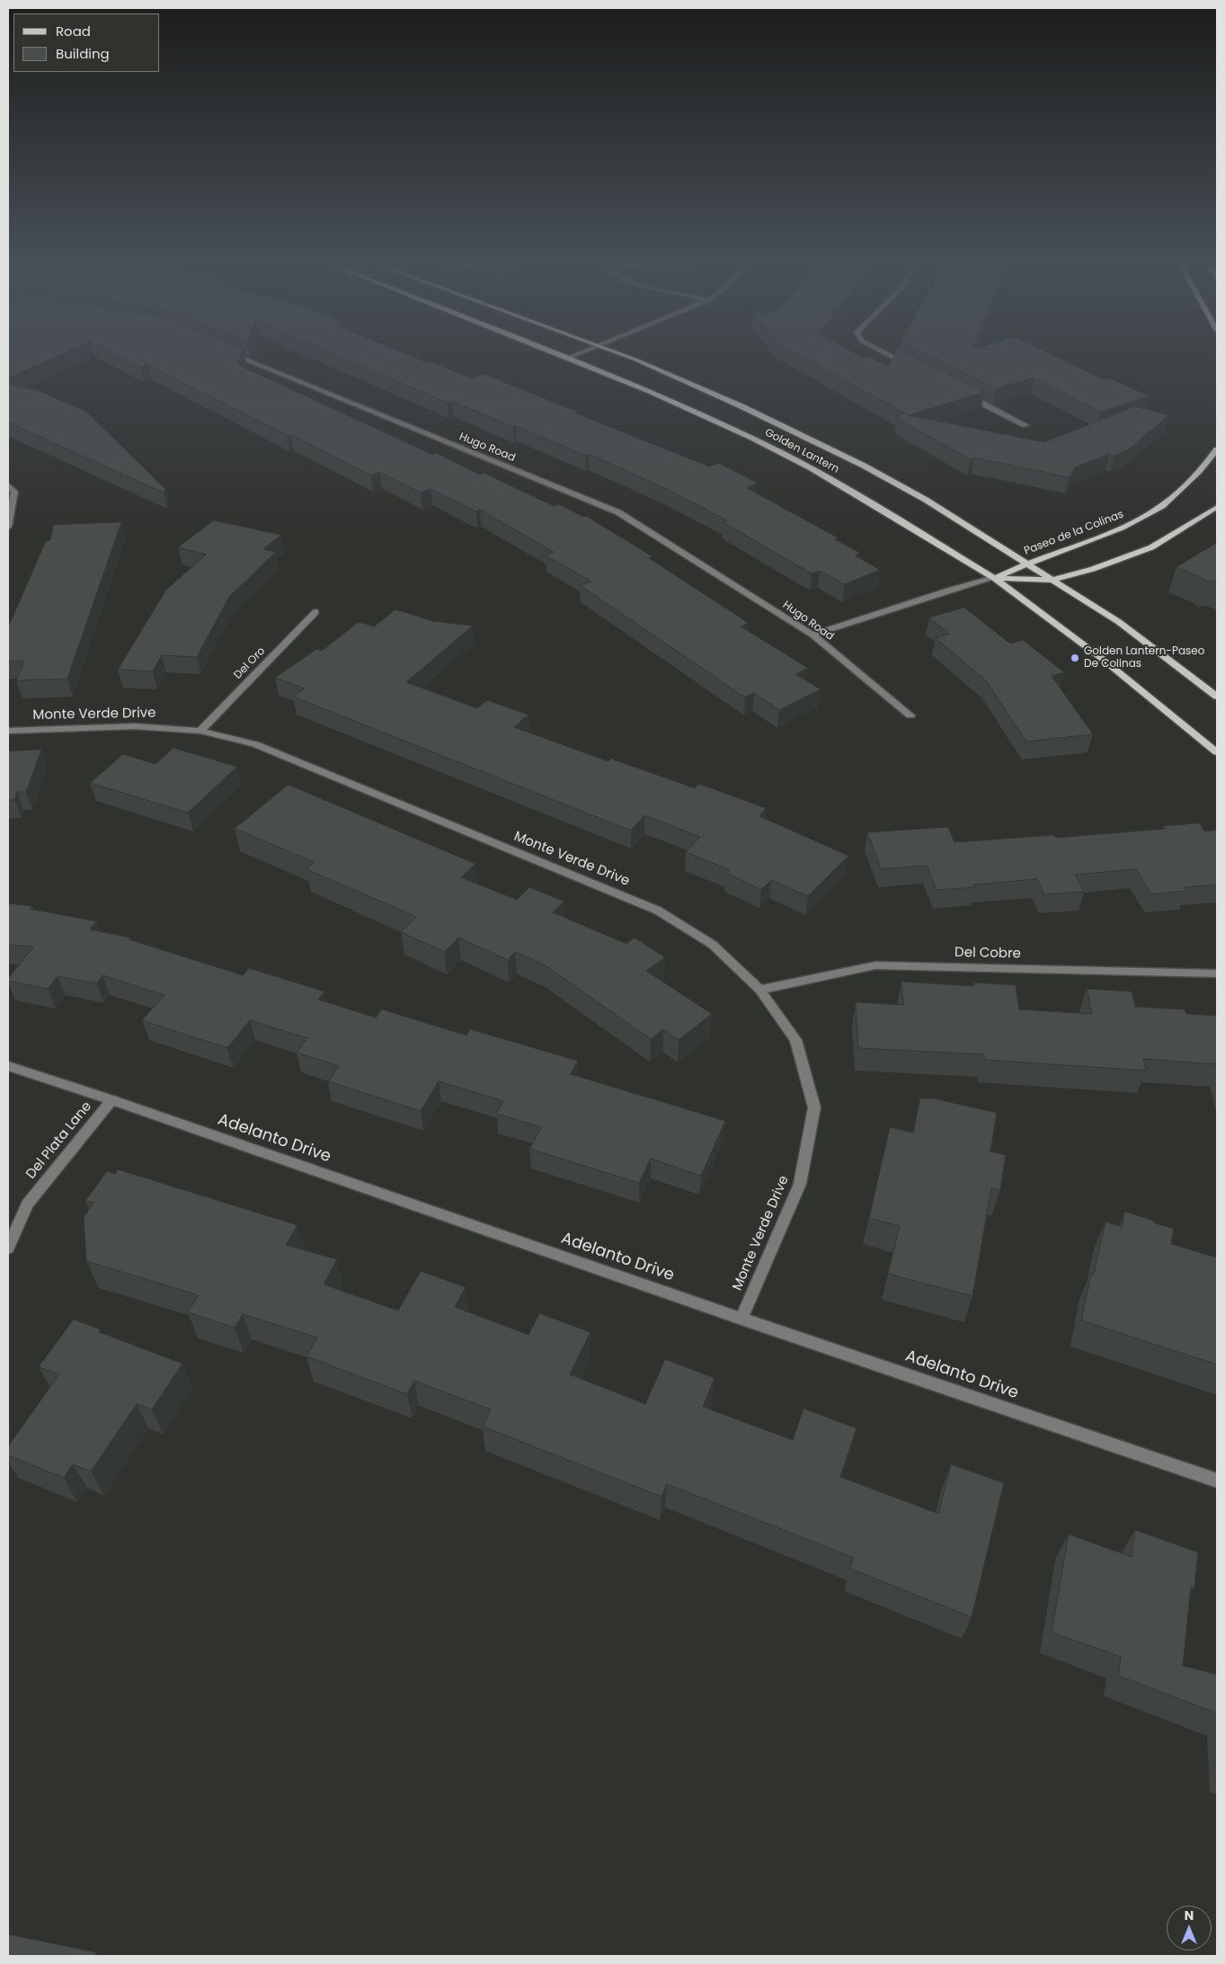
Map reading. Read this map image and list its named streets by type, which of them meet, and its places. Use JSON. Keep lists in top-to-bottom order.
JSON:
{
  "streets": {
    "main road": ["Golden Lantern", "Paseo de la Colinas"],
    "street": [
      "Hugo Road",
      "Del Oro",
      "Monte Verde Drive",
      "Del Cobre",
      "Adelanto Drive",
      "Del Plata Lane"
    ]
  },
  "crossings": [
    ["Hugo Road", "Paseo de la Colinas"],
    ["Golden Lantern", "Paseo de la Colinas"],
    ["Del Oro", "Monte Verde Drive"],
    ["Monte Verde Drive", "Del Cobre"],
    ["Monte Verde Drive", "Adelanto Drive"],
    ["Adelanto Drive", "Del Plata Lane"]
  ],
  "places": ["Golden Lantern-Paseo De Colinas"],
  "legend": ["Road", "Building"],
  "north": "top"
}
